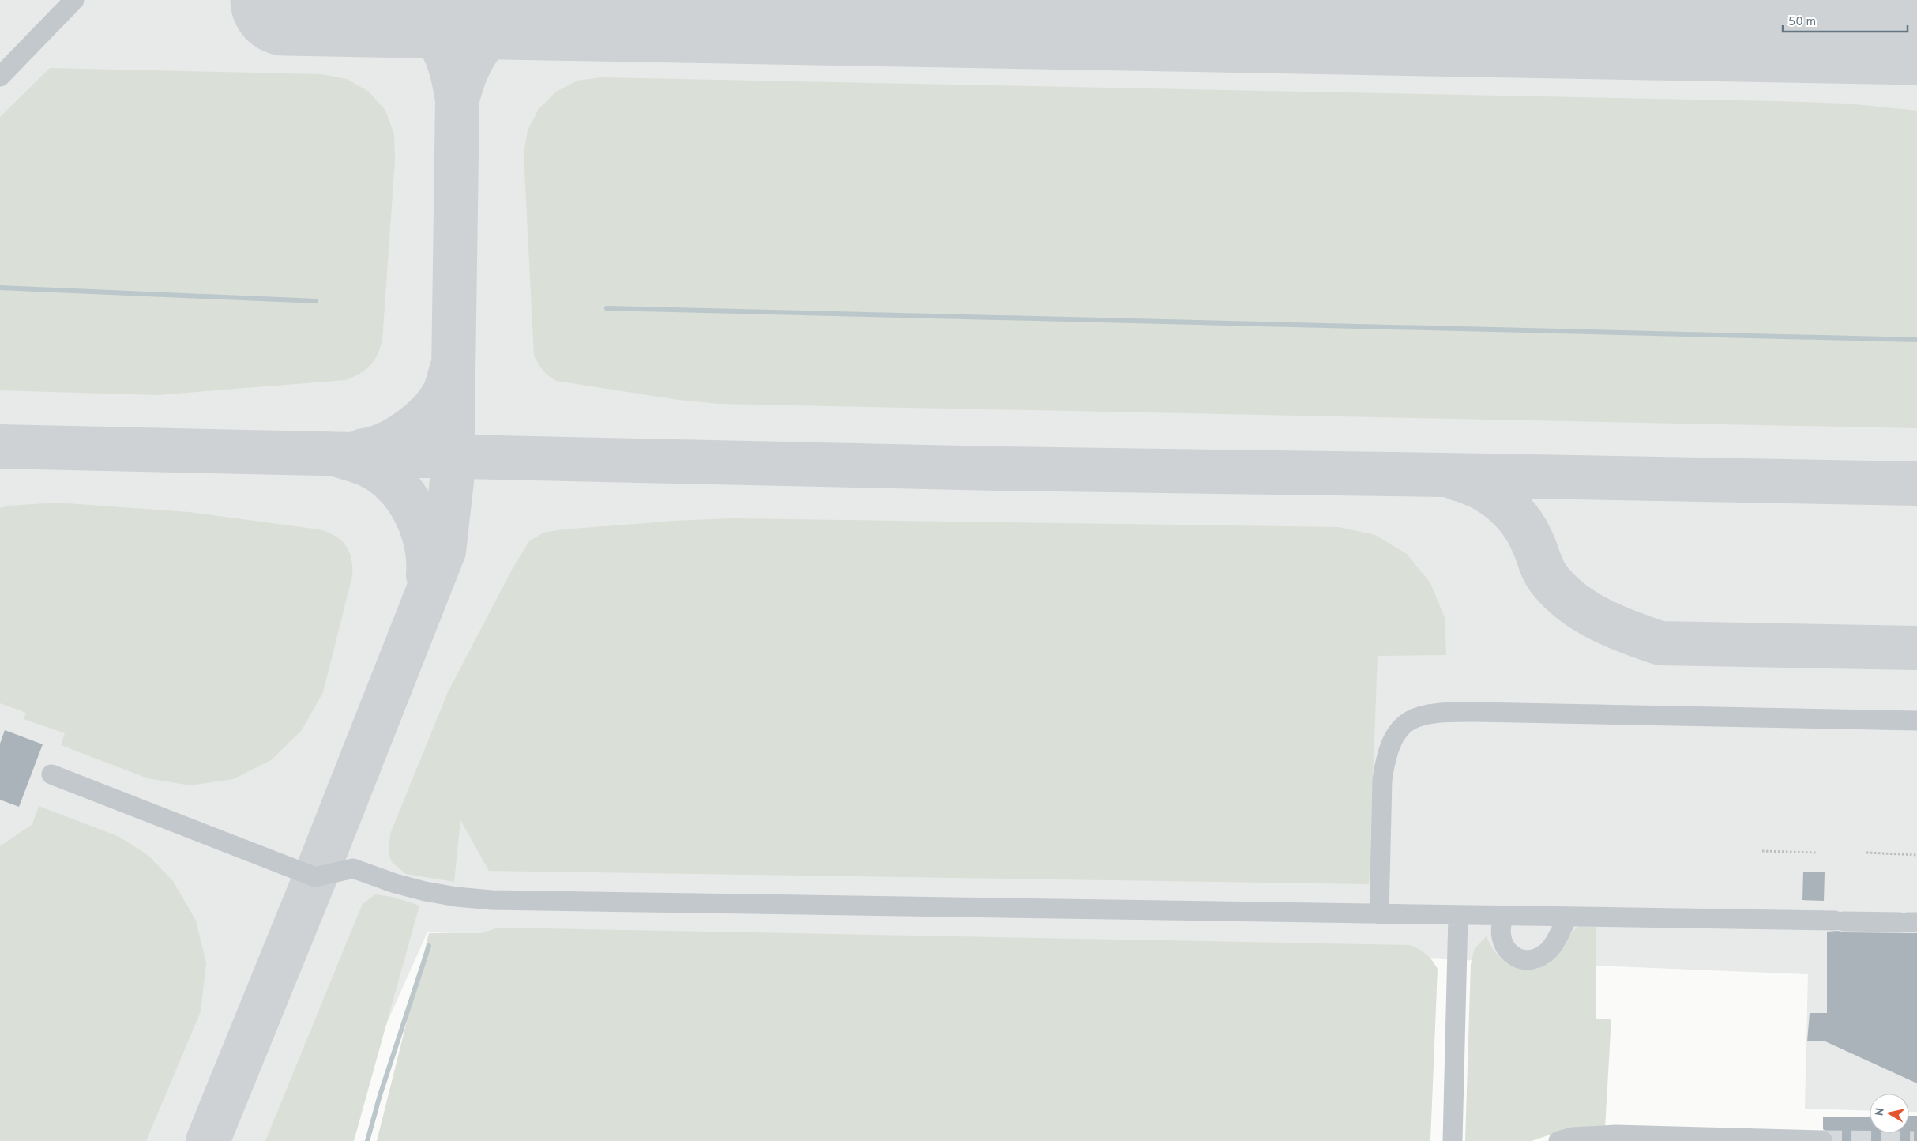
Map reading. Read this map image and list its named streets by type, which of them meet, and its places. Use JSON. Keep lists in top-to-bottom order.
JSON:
{
  "scale_bar": "50 m",
  "north": "left"
}
